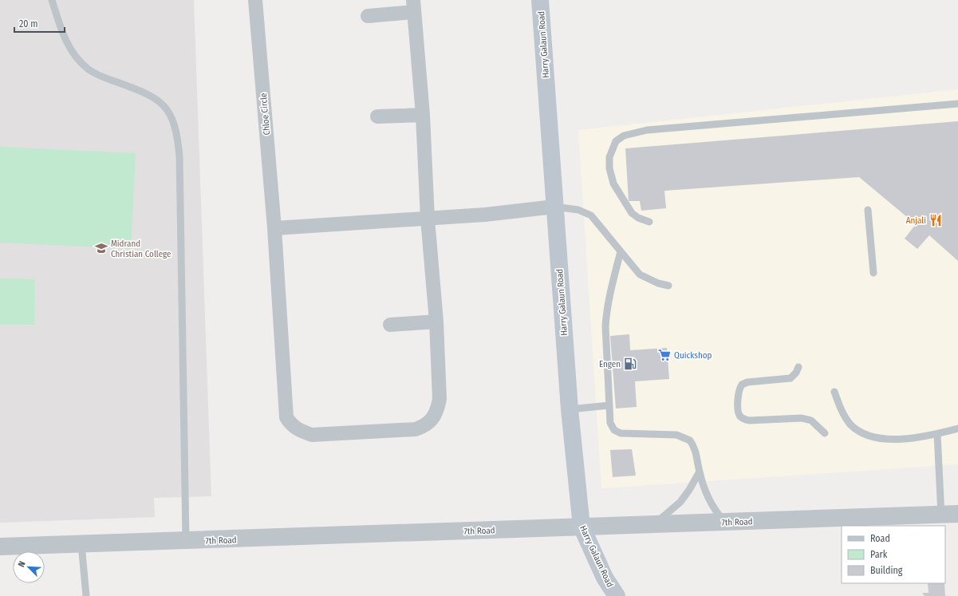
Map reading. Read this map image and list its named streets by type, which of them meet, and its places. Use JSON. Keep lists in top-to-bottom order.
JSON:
{
  "streets": {
    "main road": ["Harry Galaun Road"],
    "street": ["Chloe Circle", "7th Road"]
  },
  "crossings": [
    ["Harry Galaun Road", "7th Road"]
  ],
  "places": {
    "restaurant": ["Anjali"],
    "school or university": ["Midrand Christian College"],
    "supermarket": ["Quickshop"],
    "fuel station": ["Engen"]
  },
  "legend": ["Road", "Park", "Building"],
  "scale_bar": "20 m",
  "north": "top left"
}
